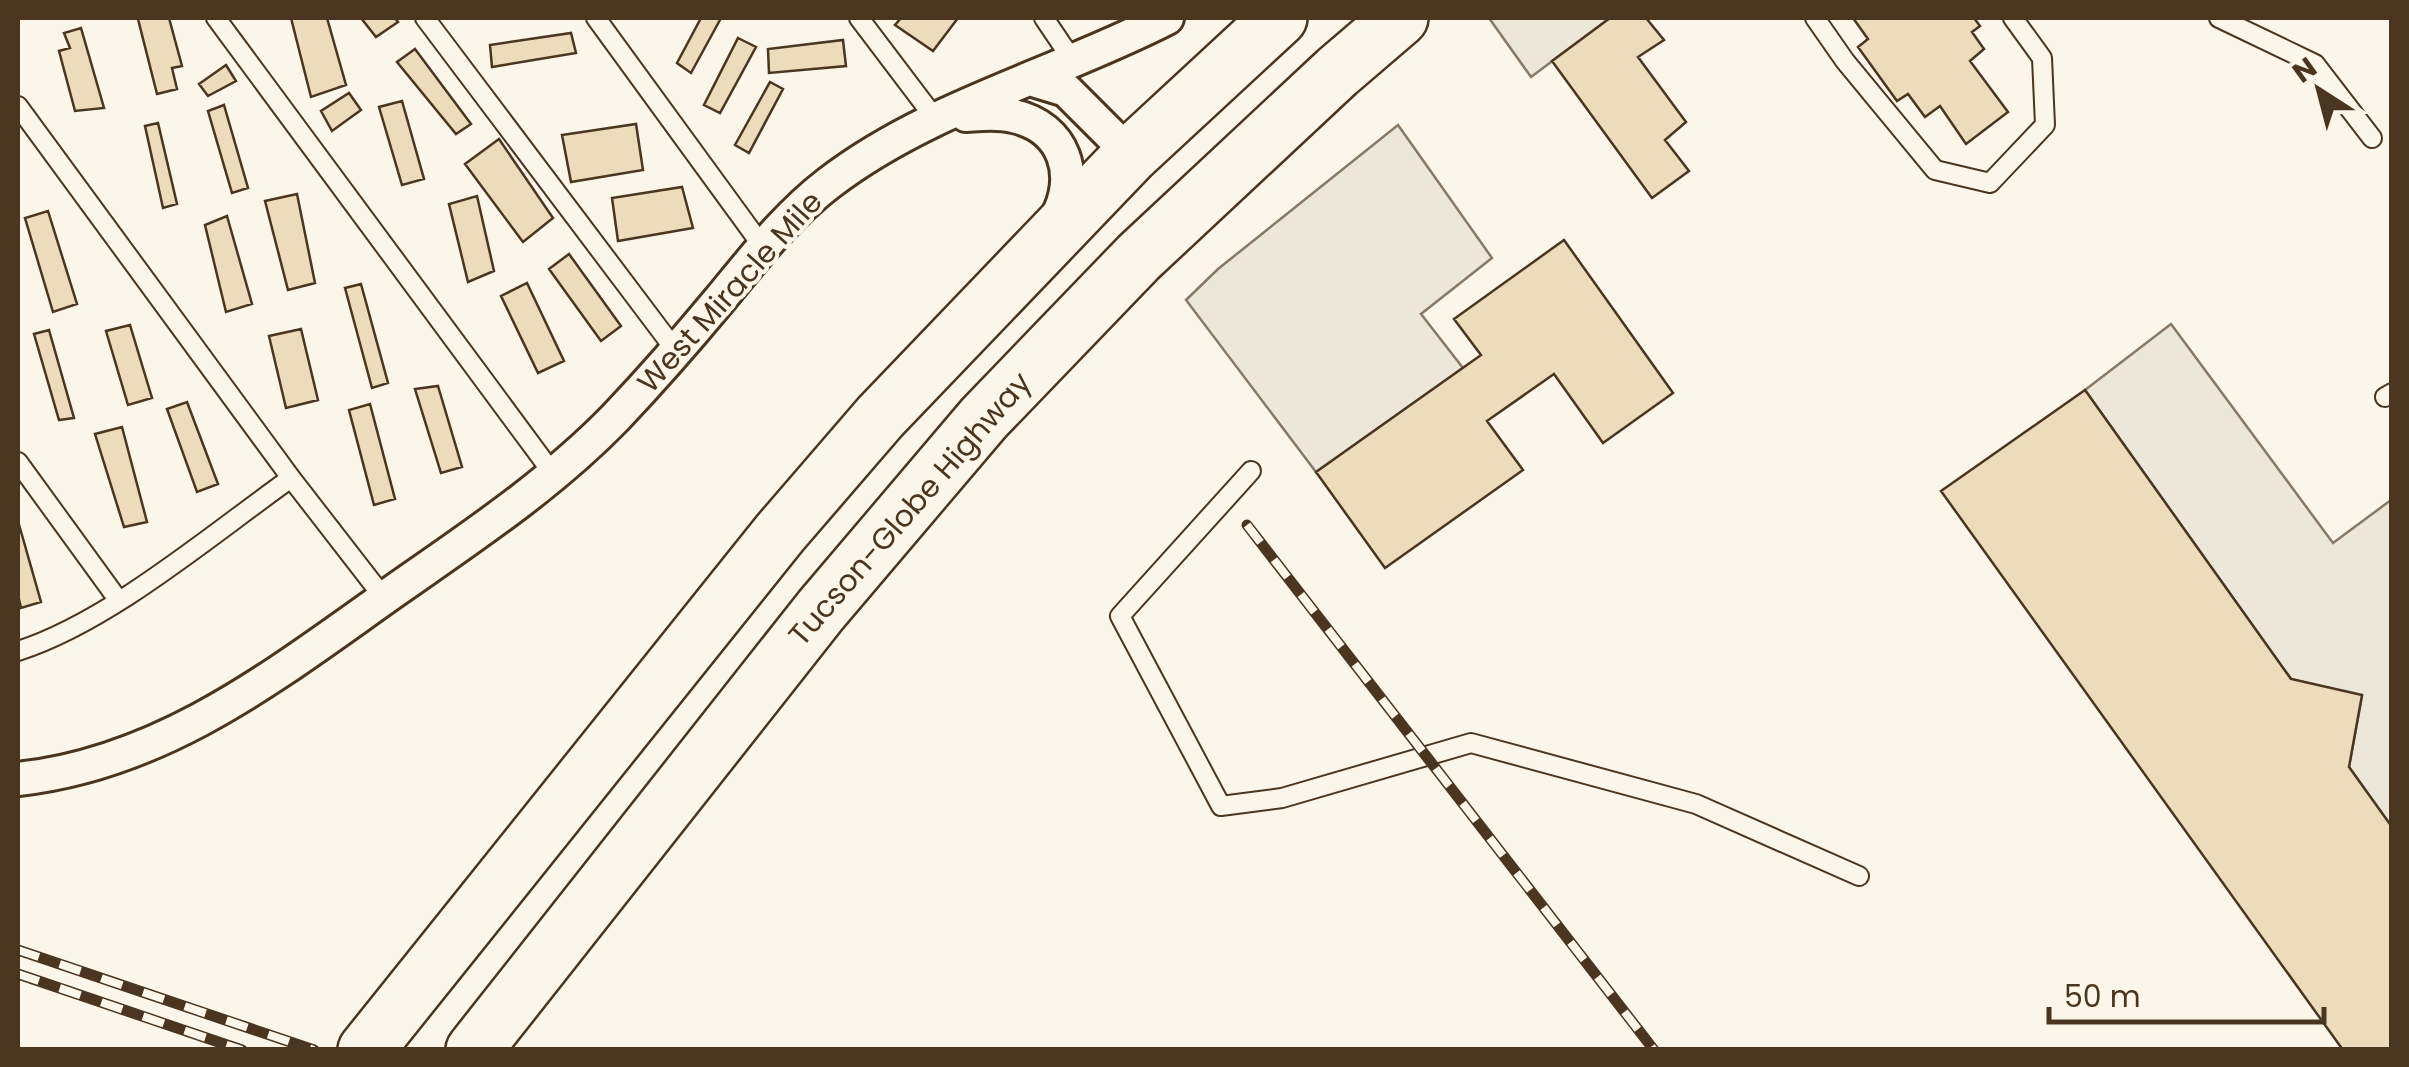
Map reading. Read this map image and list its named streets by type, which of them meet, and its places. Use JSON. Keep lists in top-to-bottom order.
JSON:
{
  "streets": {
    "highway": ["Tucson-Globe Highway"],
    "street": ["West Miracle Mile"]
  },
  "scale_bar": "50 m",
  "north": "top left"
}
